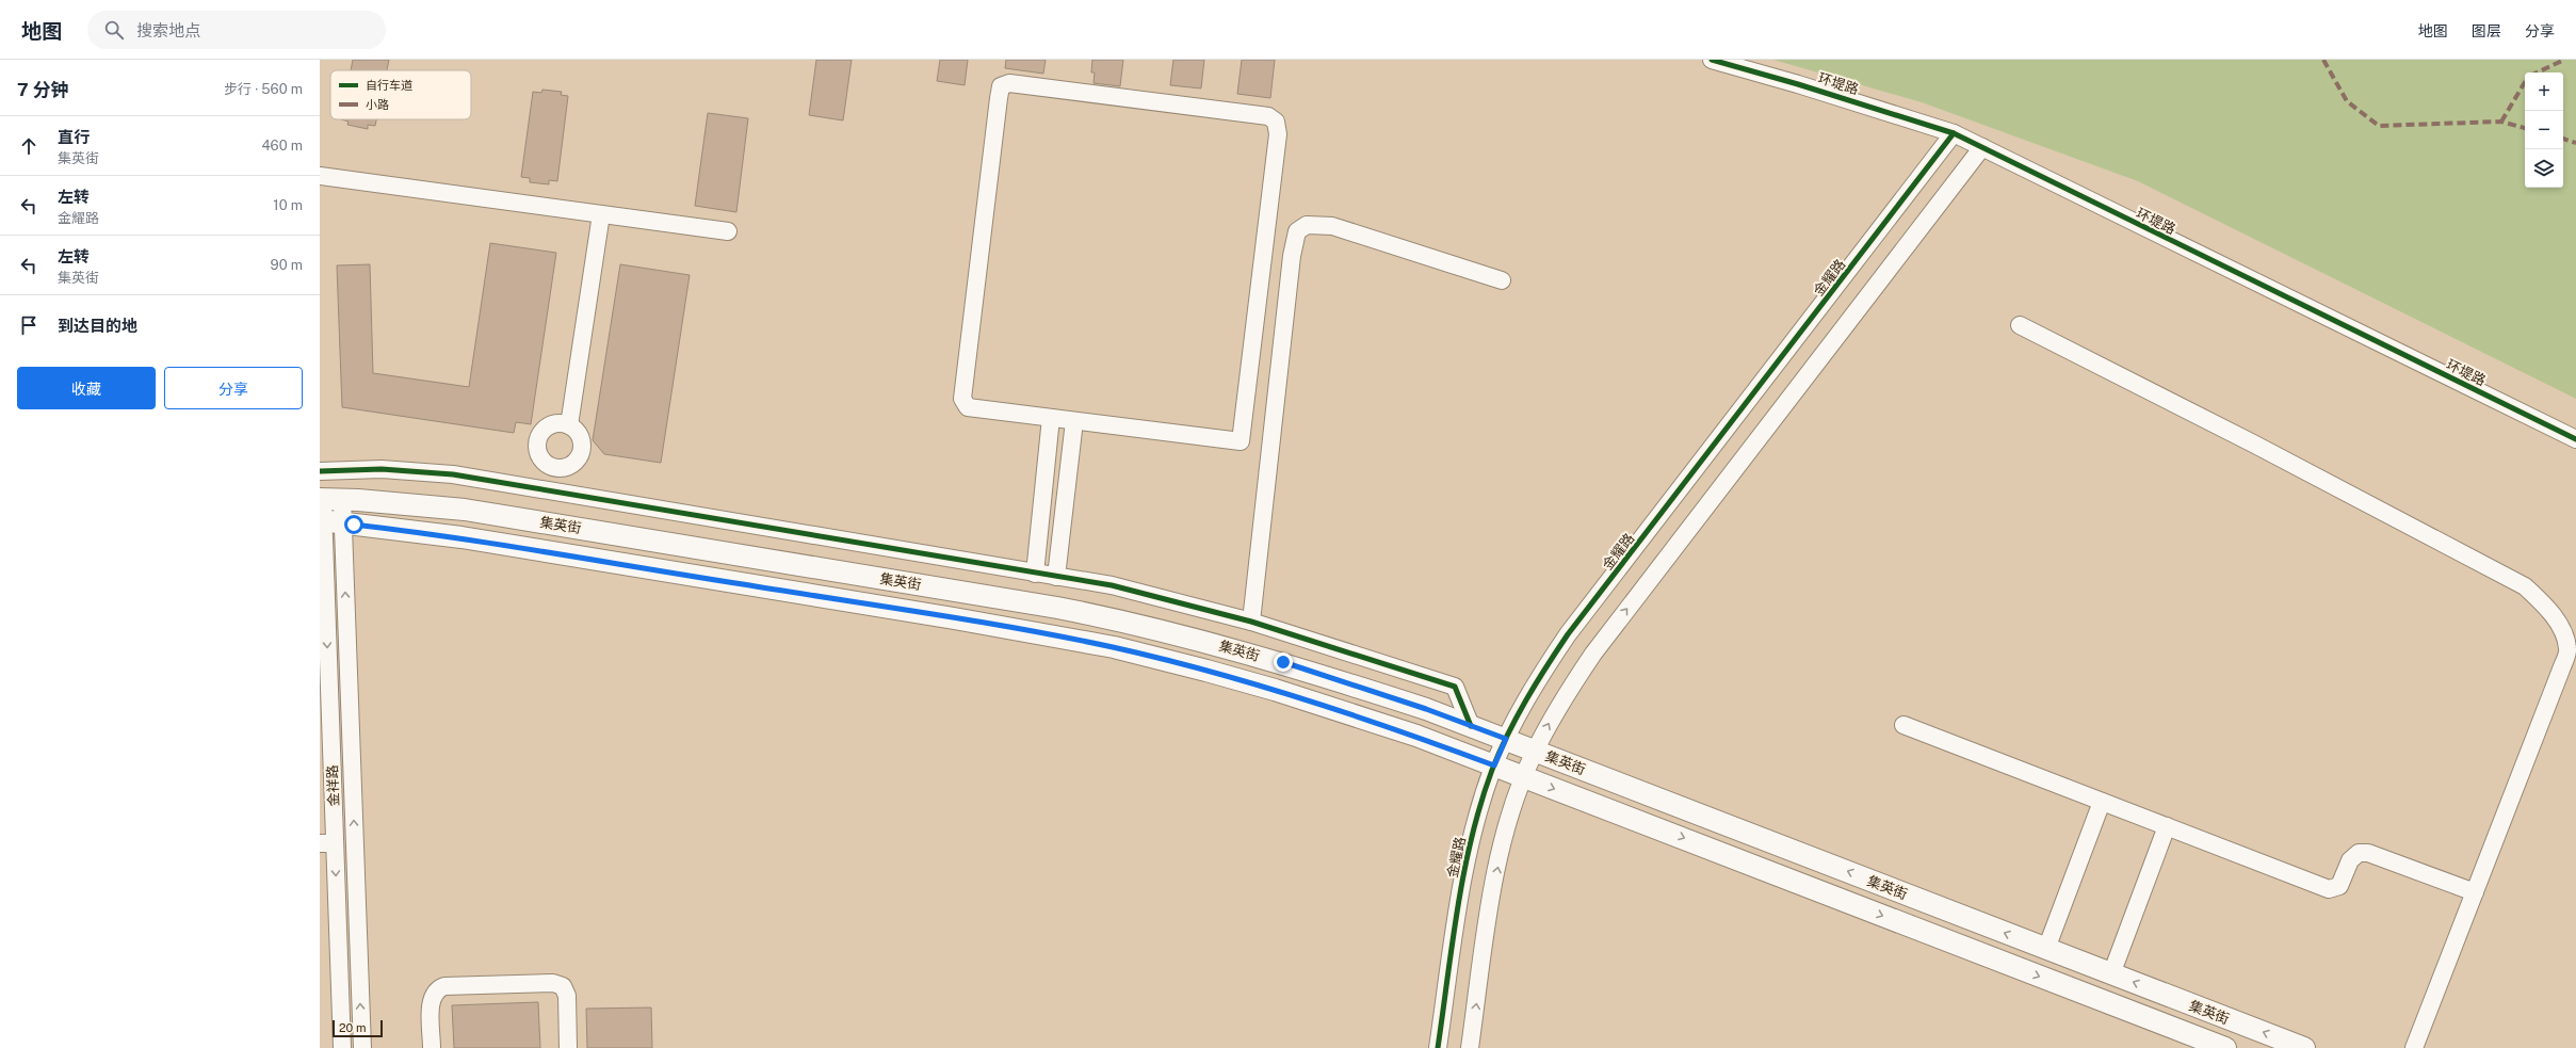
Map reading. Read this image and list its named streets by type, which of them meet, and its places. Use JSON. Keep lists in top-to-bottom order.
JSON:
{
  "streets": {
    "main road": ["集英街"],
    "street": ["环堤路", "金耀路", "金祥路"]
  },
  "crossings": [
    ["环堤路", "金耀路"],
    ["金耀路", "集英街"],
    ["集英街", "金祥路"]
  ],
  "legend": ["自行车道", "小路"],
  "scale_bar": "20 m",
  "page": {
    "header": "地图",
    "search": "搜索地点",
    "nav": ["地图", "图层", "分享"],
    "heading": ["7 分钟", "步行 · 560 m"],
    "map_buttons": ["+", "−"],
    "list": [
      ["直行", "集英街", "460 m"],
      ["左转", "金耀路", "10 m"],
      ["左转", "集英街", "90 m"],
      "到达目的地"
    ],
    "buttons": ["收藏", "分享"],
    "scale": "20 m"
  }
}
